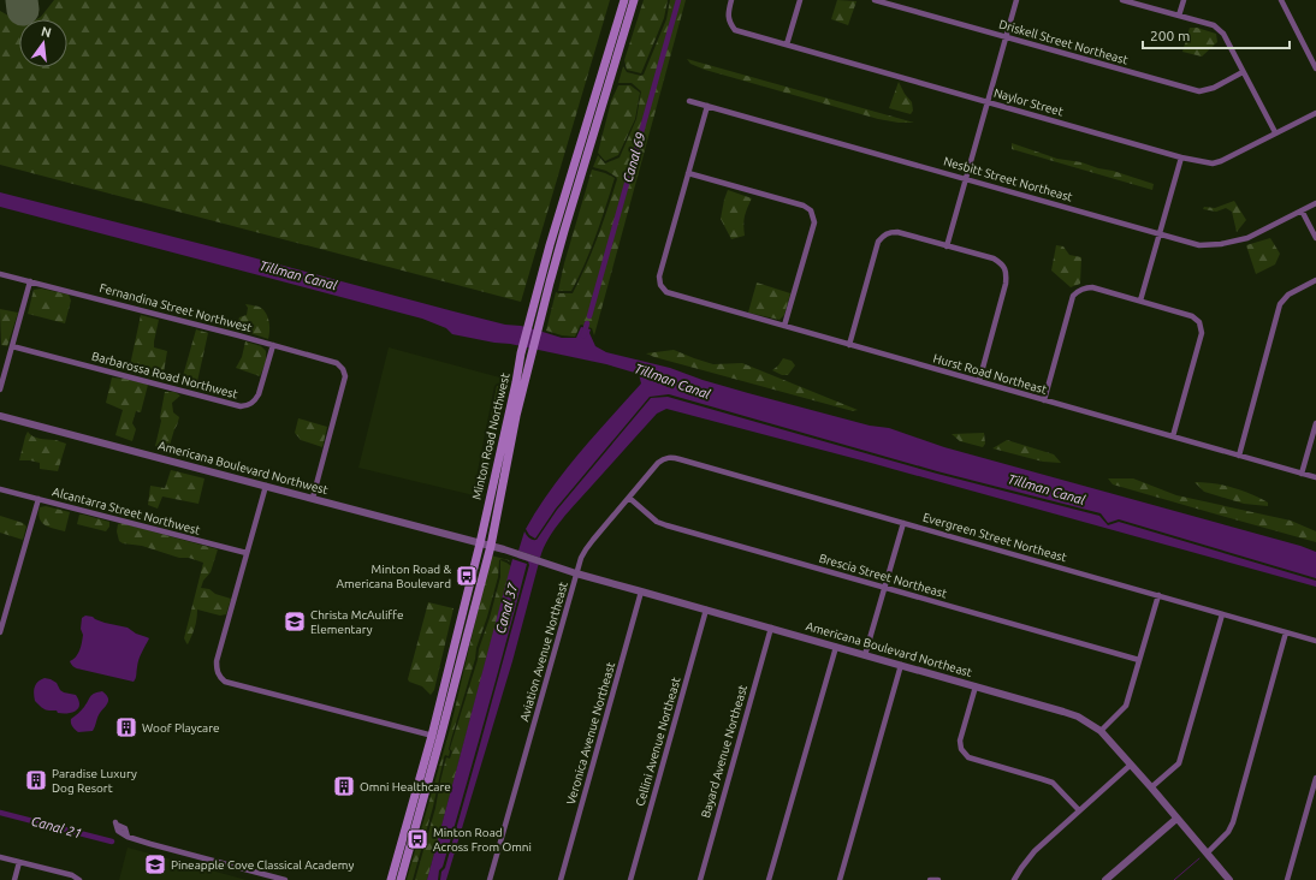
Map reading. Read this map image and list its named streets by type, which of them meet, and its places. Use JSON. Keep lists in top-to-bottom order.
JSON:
{
  "streets": {
    "main road": ["Minton Road Northwest"],
    "street": [
      "Driskell Street Northeast",
      "Naylor Street",
      "Nesbitt Street Northeast",
      "Fernandina Street Northwest",
      "Hurst Road Northeast",
      "Barbarossa Road Northwest",
      "Americana Boulevard Northwest",
      "Alcantarra Street Northwest",
      "Evergreen Street Northeast",
      "Brescia Street Northeast",
      "Americana Boulevard Northeast",
      "Aviation Avenue Northeast",
      "Veronica Avenue Northeast",
      "Cellini Avenue Northeast",
      "Bayard Avenue Northeast"
    ]
  },
  "crossings": [
    ["Fernandina Street Northwest", "Barbarossa Road Northwest"],
    ["Fernandina Street Northwest", "Americana Boulevard Northwest"],
    ["Minton Road Northwest", "Americana Boulevard Northwest"],
    ["Minton Road Northwest", "Americana Boulevard Northeast"],
    ["Americana Boulevard Northwest", "Americana Boulevard Northeast"],
    ["Evergreen Street Northeast", "Aviation Avenue Northeast"],
    ["Brescia Street Northeast", "Aviation Avenue Northeast"],
    ["Americana Boulevard Northeast", "Aviation Avenue Northeast"],
    ["Americana Boulevard Northeast", "Veronica Avenue Northeast"],
    ["Americana Boulevard Northeast", "Cellini Avenue Northeast"],
    ["Americana Boulevard Northeast", "Bayard Avenue Northeast"]
  ],
  "water": [
    "Canal 69",
    "Tillman Canal",
    "Canal 37",
    "Canal 21"
  ],
  "places": {
    "bus stop": ["Minton Road & Americana Boulevard", "Minton Road Across From Omni"],
    "school or university": ["Christa McAuliffe Elementary", "Pineapple Cove Classical Academy"],
    "building": ["Woof Playcare", "Paradise Luxury Dog Resort", "Omni Healthcare"]
  },
  "scale_bar": "200 m",
  "north": "top"
}
